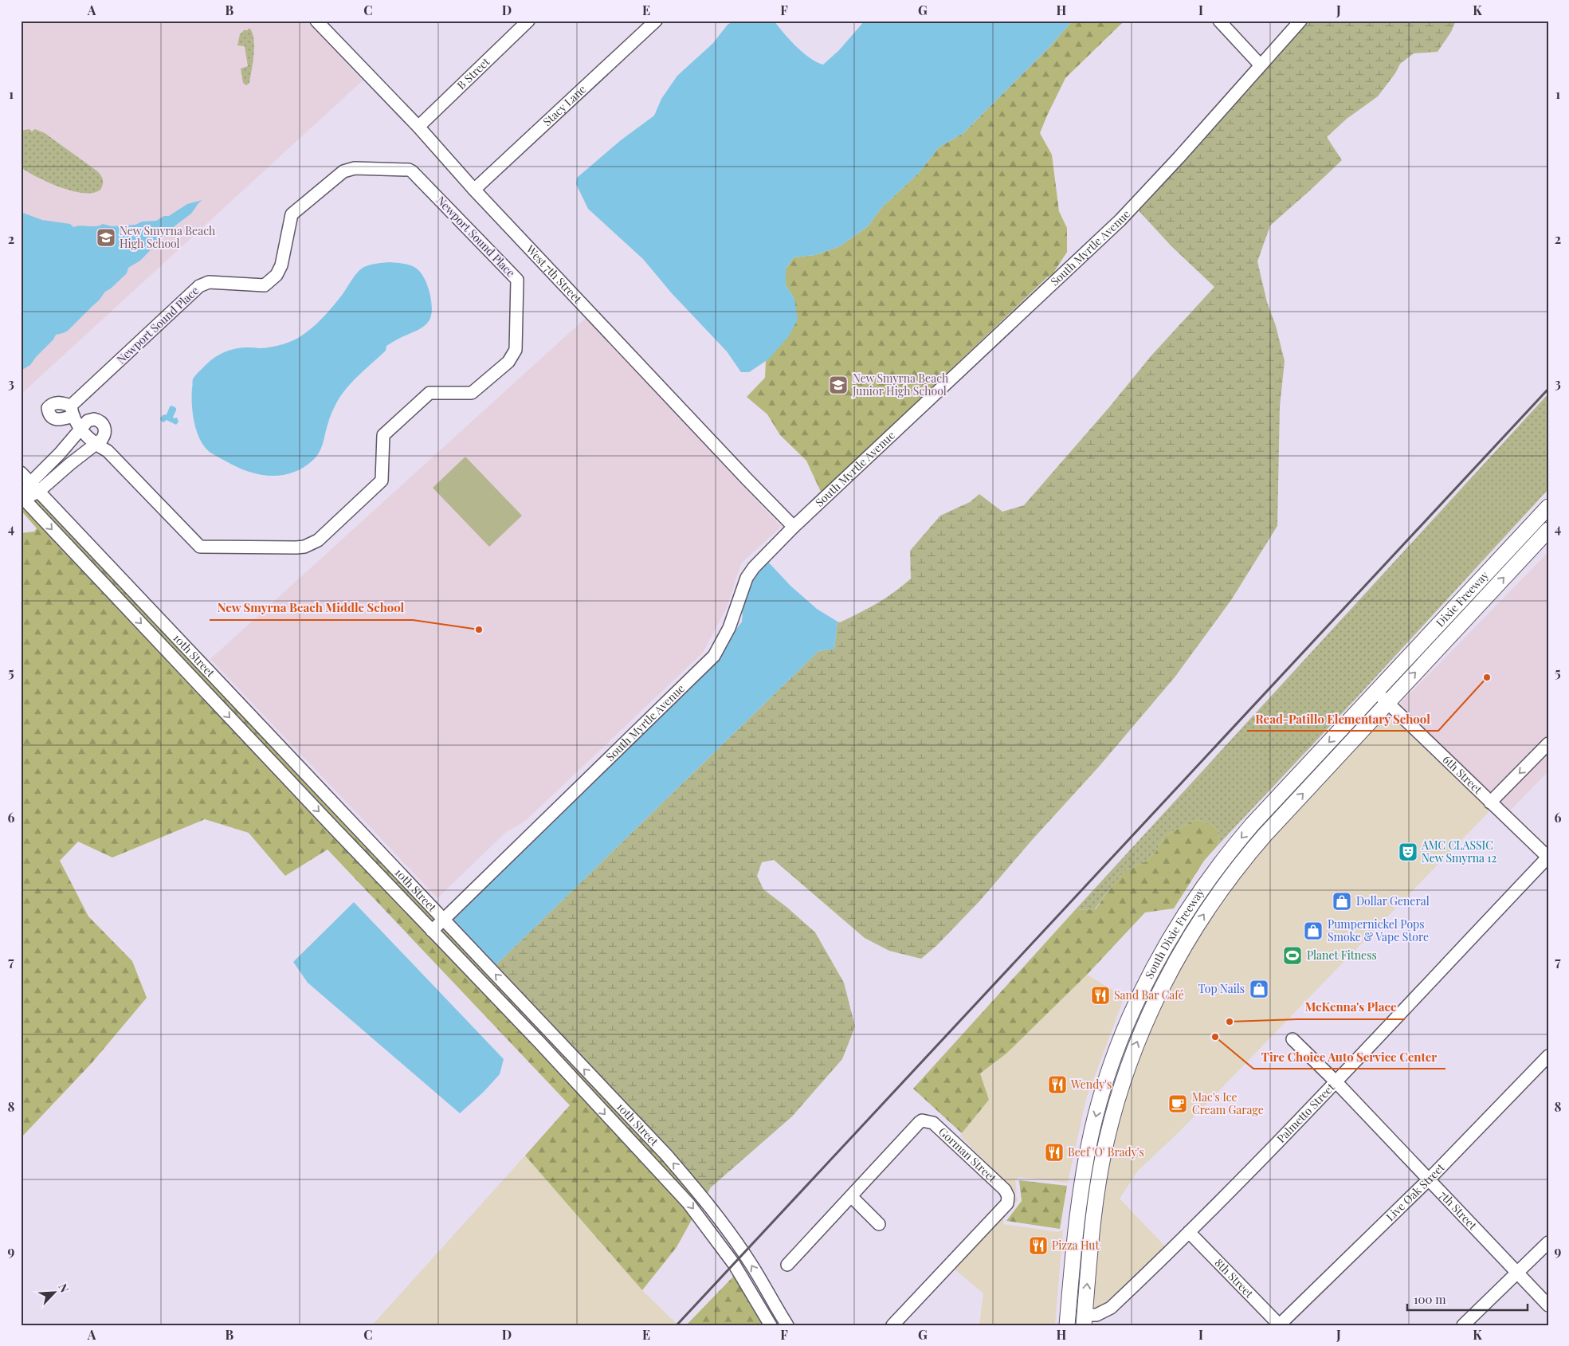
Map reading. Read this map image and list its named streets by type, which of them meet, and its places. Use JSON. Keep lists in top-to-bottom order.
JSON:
{
  "streets": {
    "main road": ["Dixie Freeway", "South Dixie Freeway"],
    "street": [
      "B Street",
      "Stacy Lane",
      "Newport Sound Place",
      "South Myrtle Avenue",
      "West 7th Street",
      "10th Street",
      "6th Street",
      "Palmetto Street",
      "Gorman Street",
      "Live Oak Street",
      "7th Street",
      "8th Street"
    ]
  },
  "crossings": [
    ["B Street", "West 7th Street"],
    ["Stacy Lane", "West 7th Street"],
    ["South Myrtle Avenue", "West 7th Street"],
    ["South Myrtle Avenue", "10th Street"],
    ["Dixie Freeway", "6th Street"],
    ["Dixie Freeway", "South Dixie Freeway"],
    ["6th Street", "South Dixie Freeway"],
    ["6th Street", "Palmetto Street"],
    ["South Dixie Freeway", "Palmetto Street"],
    ["Palmetto Street", "7th Street"],
    ["Palmetto Street", "8th Street"],
    ["Live Oak Street", "7th Street"],
    ["Live Oak Street", "8th Street"]
  ],
  "places": {
    "school or university": ["New Smyrna Beach High School", "New Smyrna Beach Junior High School"],
    "other": [
      "New Smyrna Beach Middle School",
      "Read-Patillo Elementary School",
      "McKenna's Place",
      "Tire Choice Auto Service Center"
    ],
    "theatre": ["AMC CLASSIC New Smyrna 12"],
    "shop": ["Dollar General", "Pumpernickel Pops Smoke & Vape Store", "Top Nails"],
    "sports": ["Planet Fitness"],
    "restaurant": [
      "Sand Bar Café",
      "Wendy's",
      "Beef 'O' Brady's",
      "Pizza Hut"
    ],
    "cafe": ["Mac's Ice Cream Garage"]
  },
  "scale_bar": "100 m",
  "north": "top right",
  "grid": {
    "columns": [
      "A",
      "B",
      "C",
      "D",
      "E",
      "F",
      "G",
      "H",
      "I",
      "J",
      "K"
    ],
    "rows": [
      "1",
      "2",
      "3",
      "4",
      "5",
      "6",
      "7",
      "8",
      "9"
    ]
  }
}
